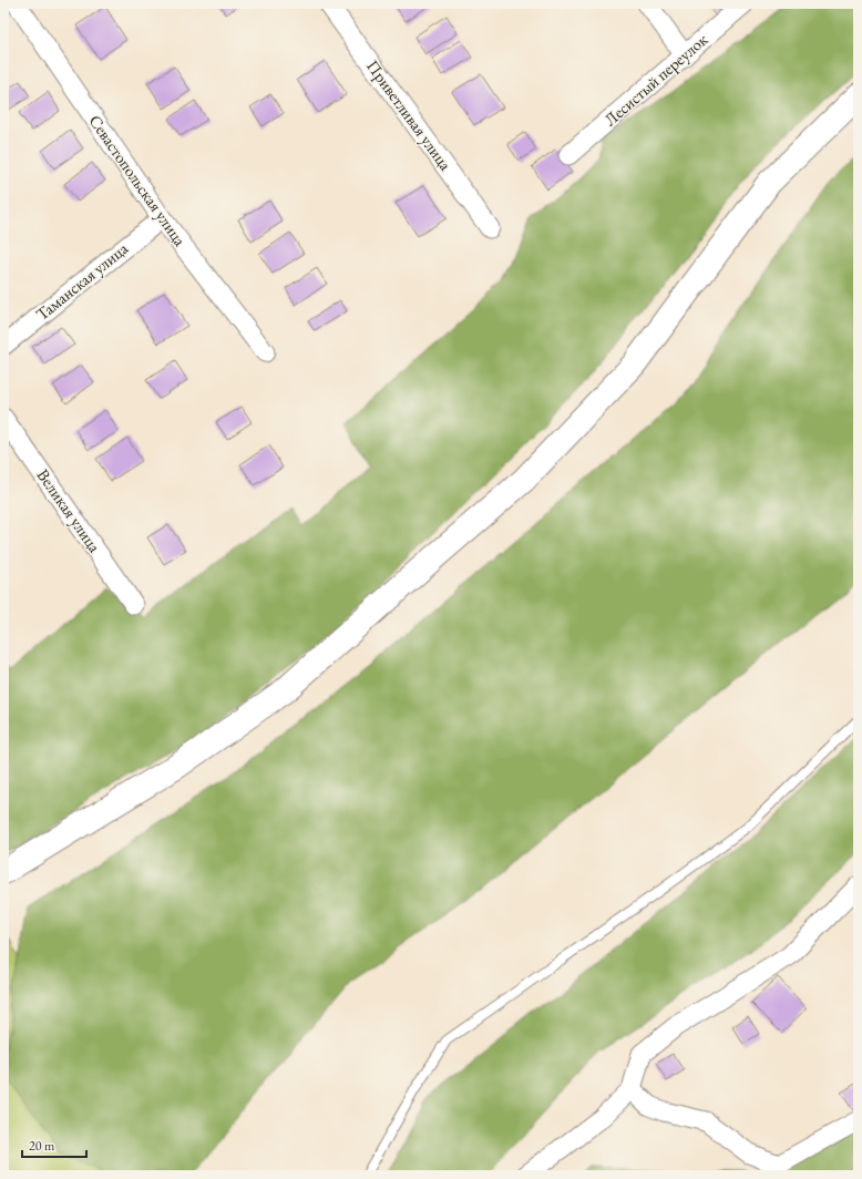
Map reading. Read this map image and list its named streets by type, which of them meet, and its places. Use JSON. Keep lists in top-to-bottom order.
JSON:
{
  "streets": {
    "street": [
      "Лесистый переулок",
      "Приветливая улица",
      "Севастопольская улица",
      "Таманская улица",
      "Великая улица"
    ]
  },
  "crossings": [
    ["Севастопольская улица", "Таманская улица"]
  ],
  "scale_bar": "20 m"
}
